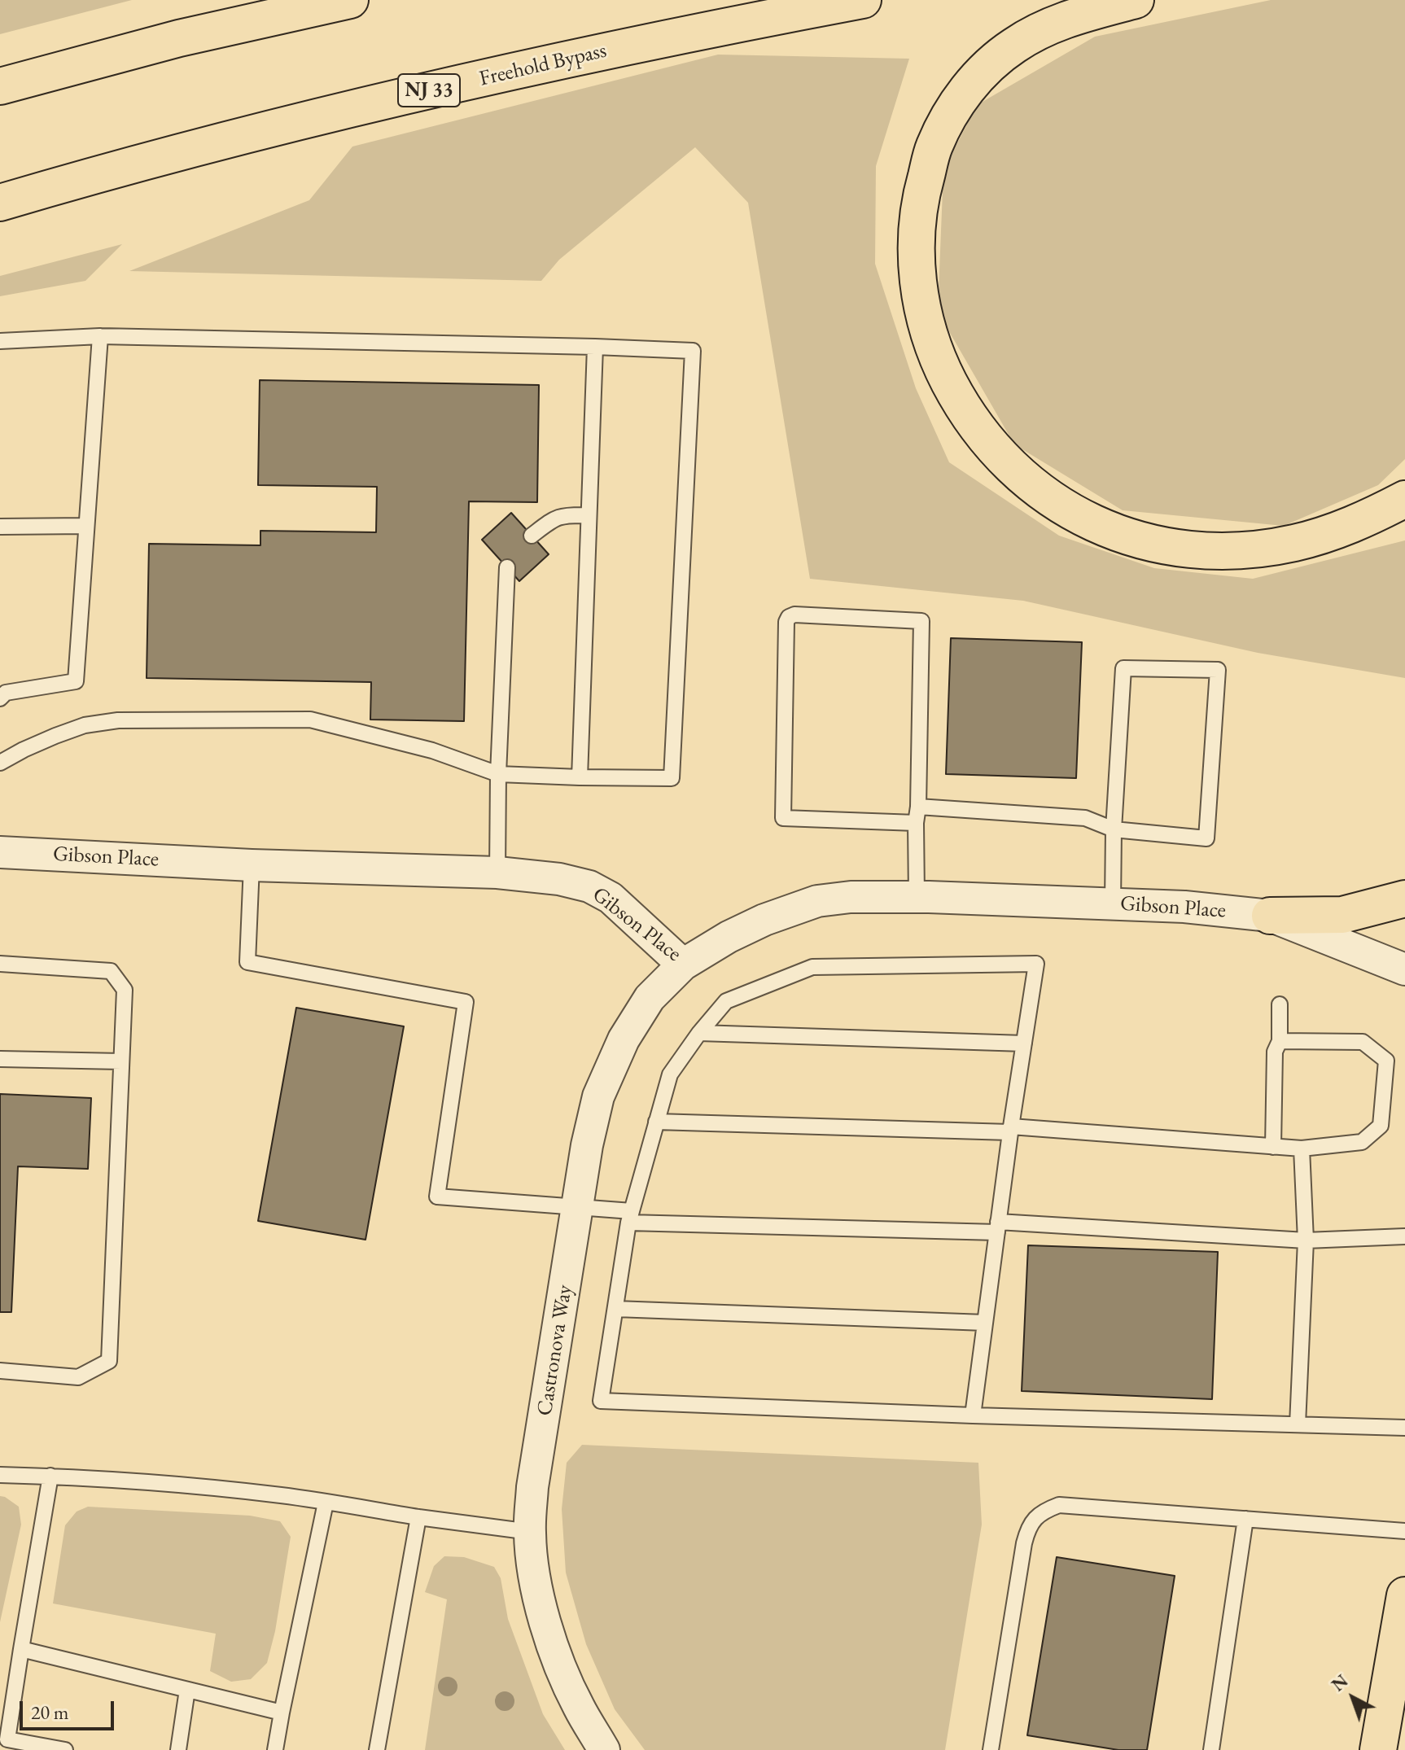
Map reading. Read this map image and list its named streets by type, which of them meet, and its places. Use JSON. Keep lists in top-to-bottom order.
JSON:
{
  "streets": {
    "main road": ["Freehold Bypass", "NJ 33"],
    "street": ["Gibson Place", "Castronova Way"]
  },
  "crossings": [
    ["Gibson Place", "Castronova Way"]
  ],
  "scale_bar": "20 m",
  "north": "top left"
}
